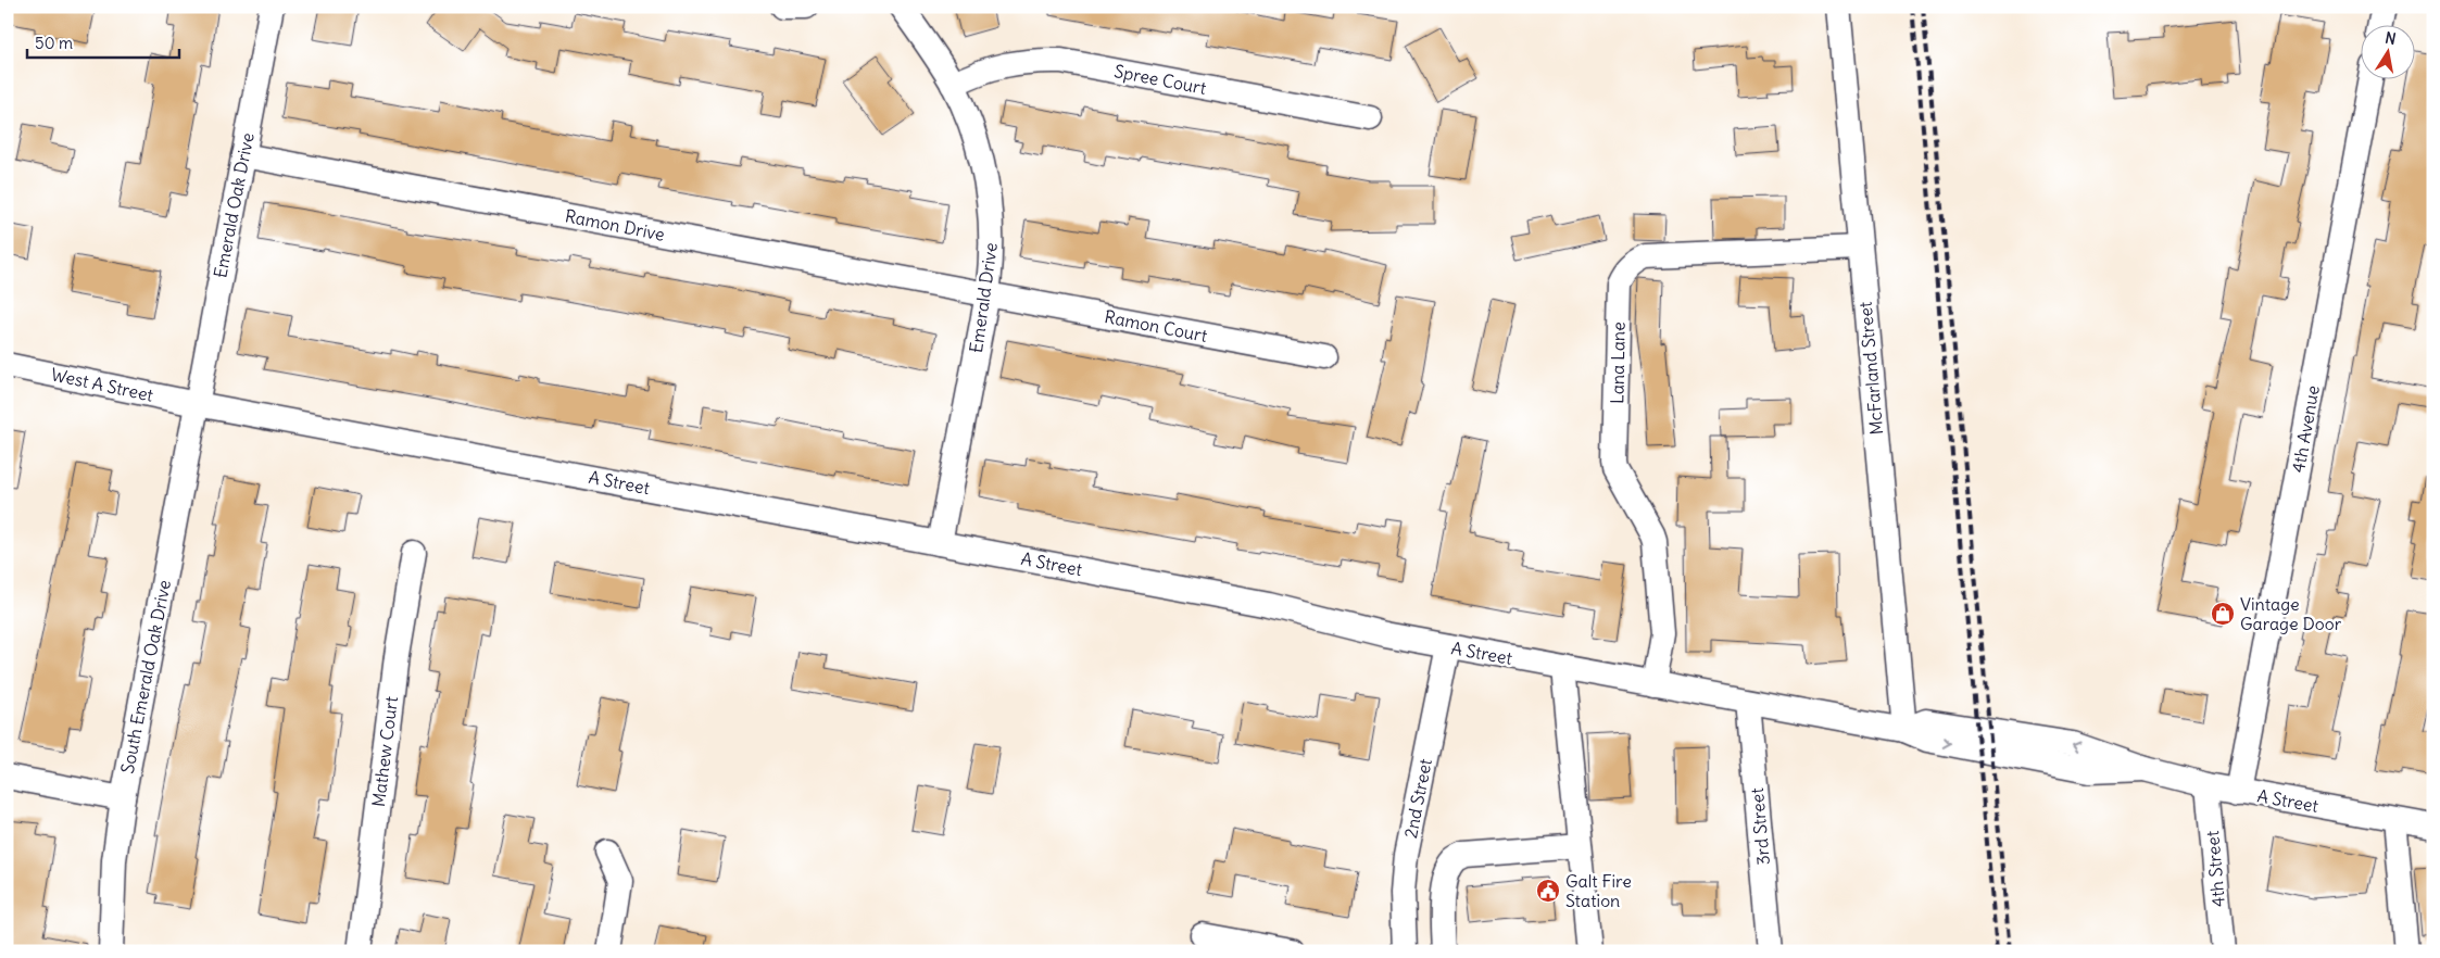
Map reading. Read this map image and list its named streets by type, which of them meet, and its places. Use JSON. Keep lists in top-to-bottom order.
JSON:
{
  "streets": {
    "street": [
      "Spree Court",
      "Emerald Oak Drive",
      "Ramon Drive",
      "Emerald Drive",
      "Ramon Court",
      "Lana Lane",
      "McFarland Street",
      "West A Street",
      "4th Avenue",
      "A Street",
      "South Emerald Oak Drive",
      "Mathew Court",
      "2nd Street",
      "3rd Street",
      "4th Street"
    ]
  },
  "crossings": [
    ["Spree Court", "Emerald Drive"],
    ["Emerald Oak Drive", "Ramon Drive"],
    ["Emerald Oak Drive", "West A Street"],
    ["Emerald Oak Drive", "A Street"],
    ["Emerald Oak Drive", "South Emerald Oak Drive"],
    ["Ramon Drive", "Emerald Drive"],
    ["Ramon Drive", "Ramon Court"],
    ["Emerald Drive", "Ramon Court"],
    ["Emerald Drive", "A Street"],
    ["Lana Lane", "McFarland Street"],
    ["Lana Lane", "A Street"],
    ["McFarland Street", "A Street"],
    ["West A Street", "A Street"],
    ["West A Street", "South Emerald Oak Drive"],
    ["4th Avenue", "A Street"],
    ["A Street", "South Emerald Oak Drive"],
    ["A Street", "2nd Street"],
    ["A Street", "3rd Street"],
    ["A Street", "4th Street"]
  ],
  "places": {
    "shop": ["Vintage Garage Door"],
    "public building": ["Galt Fire Station"]
  },
  "scale_bar": "50 m",
  "north": "top"
}
